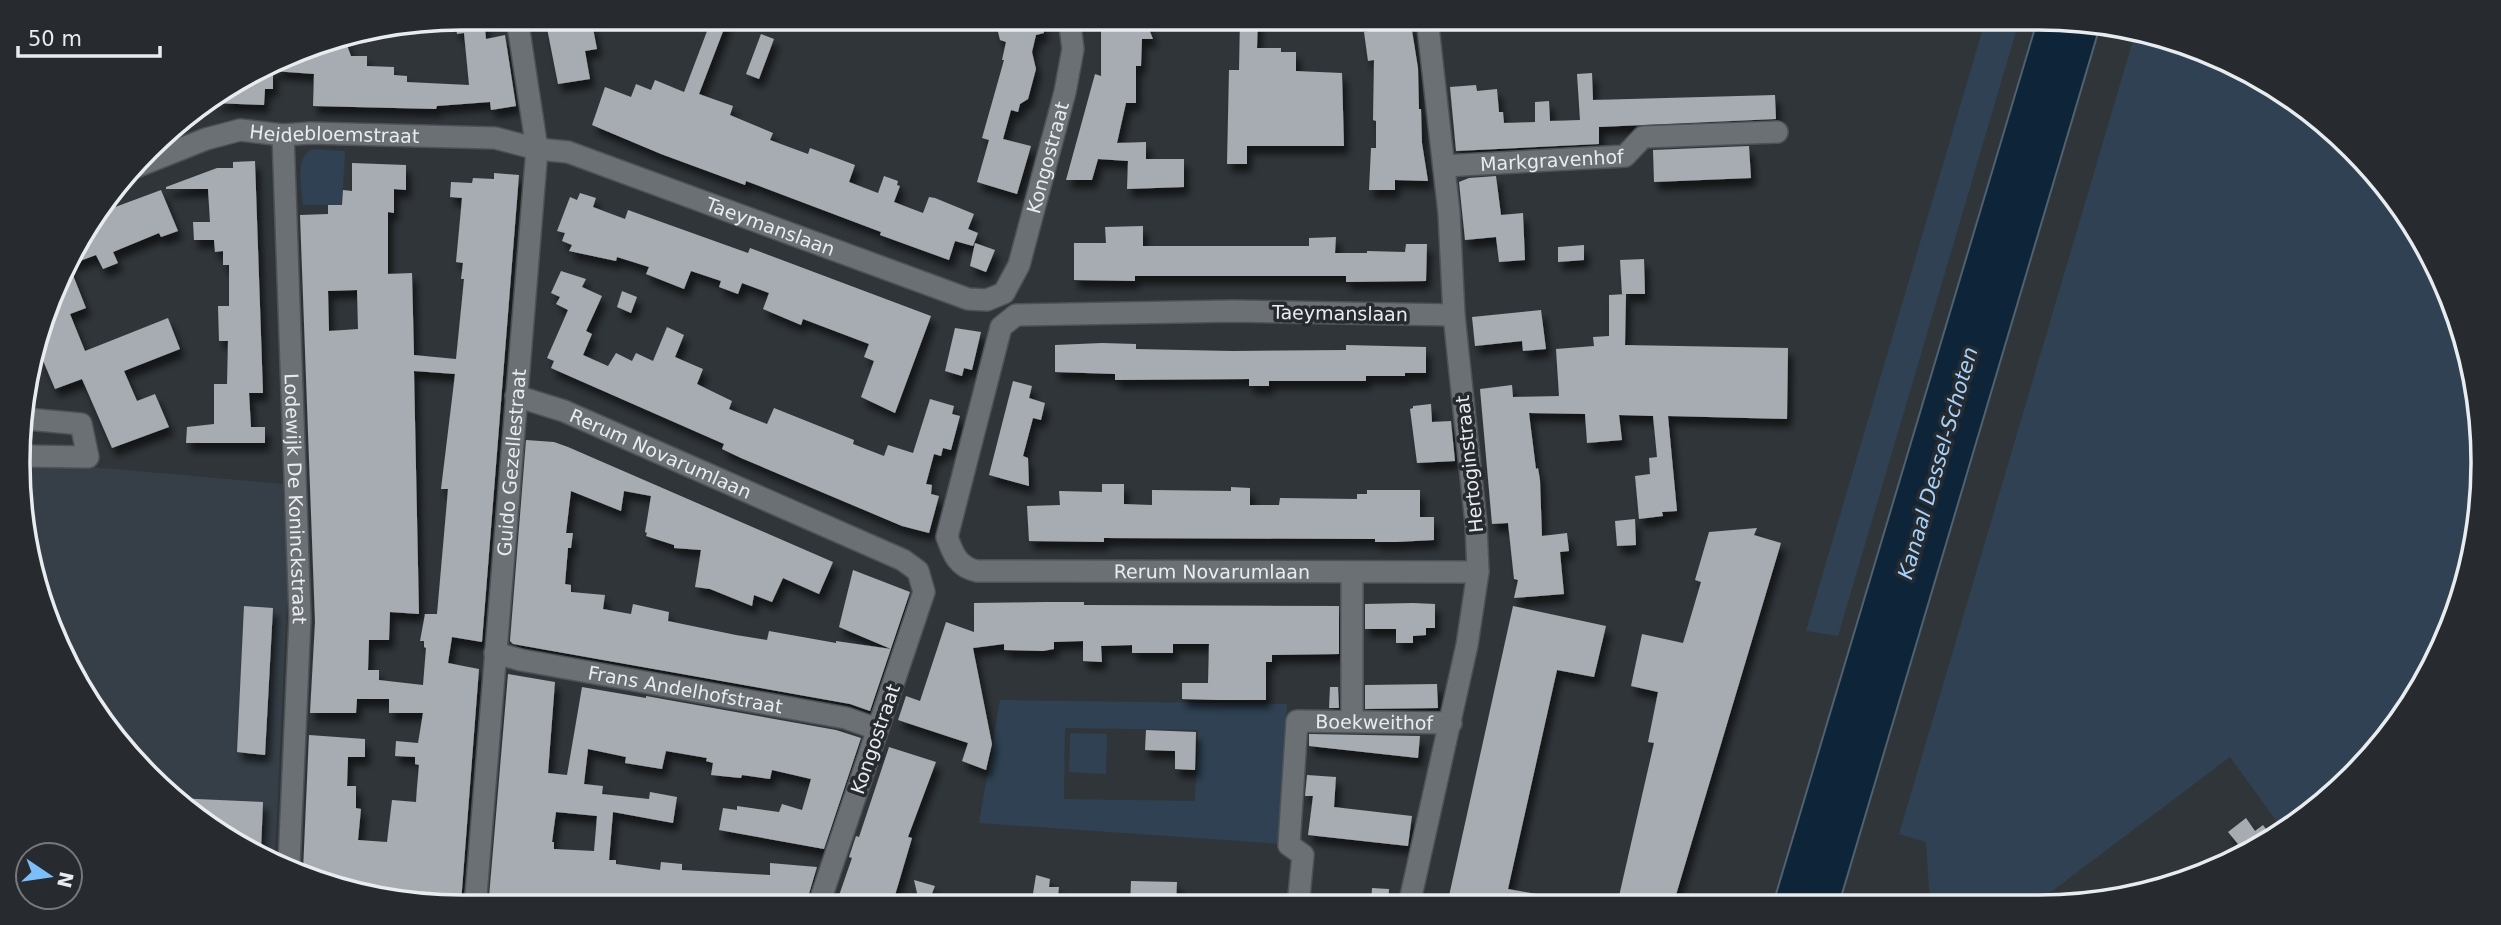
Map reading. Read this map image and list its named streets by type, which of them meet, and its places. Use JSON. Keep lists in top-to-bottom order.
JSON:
{
  "streets": {
    "street": [
      "Heidebloemstraat",
      "Kongostraat",
      "Markgravenhof",
      "Taeymanslaan",
      "Rerum Novarumlaan",
      "Guido Gezellestraat",
      "Hertoginstraat",
      "Lodewijk De Koninckstraat",
      "Frans Andelhofstraat",
      "Boekweithof"
    ]
  },
  "crossings": [
    ["Heidebloemstraat", "Taeymanslaan"],
    ["Heidebloemstraat", "Guido Gezellestraat"],
    ["Heidebloemstraat", "Lodewijk De Koninckstraat"],
    ["Kongostraat", "Taeymanslaan"],
    ["Kongostraat", "Rerum Novarumlaan"],
    ["Kongostraat", "Frans Andelhofstraat"],
    ["Markgravenhof", "Hertoginstraat"],
    ["Taeymanslaan", "Rerum Novarumlaan"],
    ["Taeymanslaan", "Guido Gezellestraat"],
    ["Taeymanslaan", "Hertoginstraat"],
    ["Rerum Novarumlaan", "Guido Gezellestraat"],
    ["Rerum Novarumlaan", "Hertoginstraat"],
    ["Guido Gezellestraat", "Frans Andelhofstraat"],
    ["Hertoginstraat", "Boekweithof"]
  ],
  "water": ["Kanaal Dessel-Schoten"],
  "scale_bar": "50 m",
  "north": "right"
}
